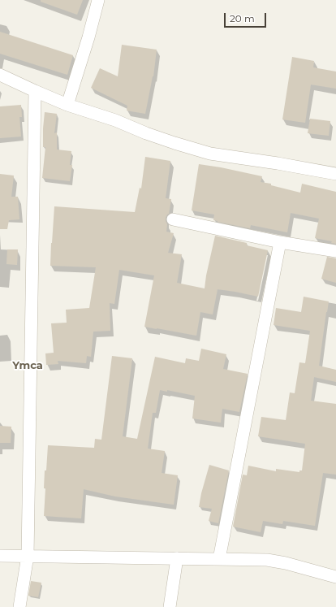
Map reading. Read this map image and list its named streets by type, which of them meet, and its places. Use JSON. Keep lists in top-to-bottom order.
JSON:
{
  "districts": ["Ymca"],
  "scale_bar": "20 m"
}
